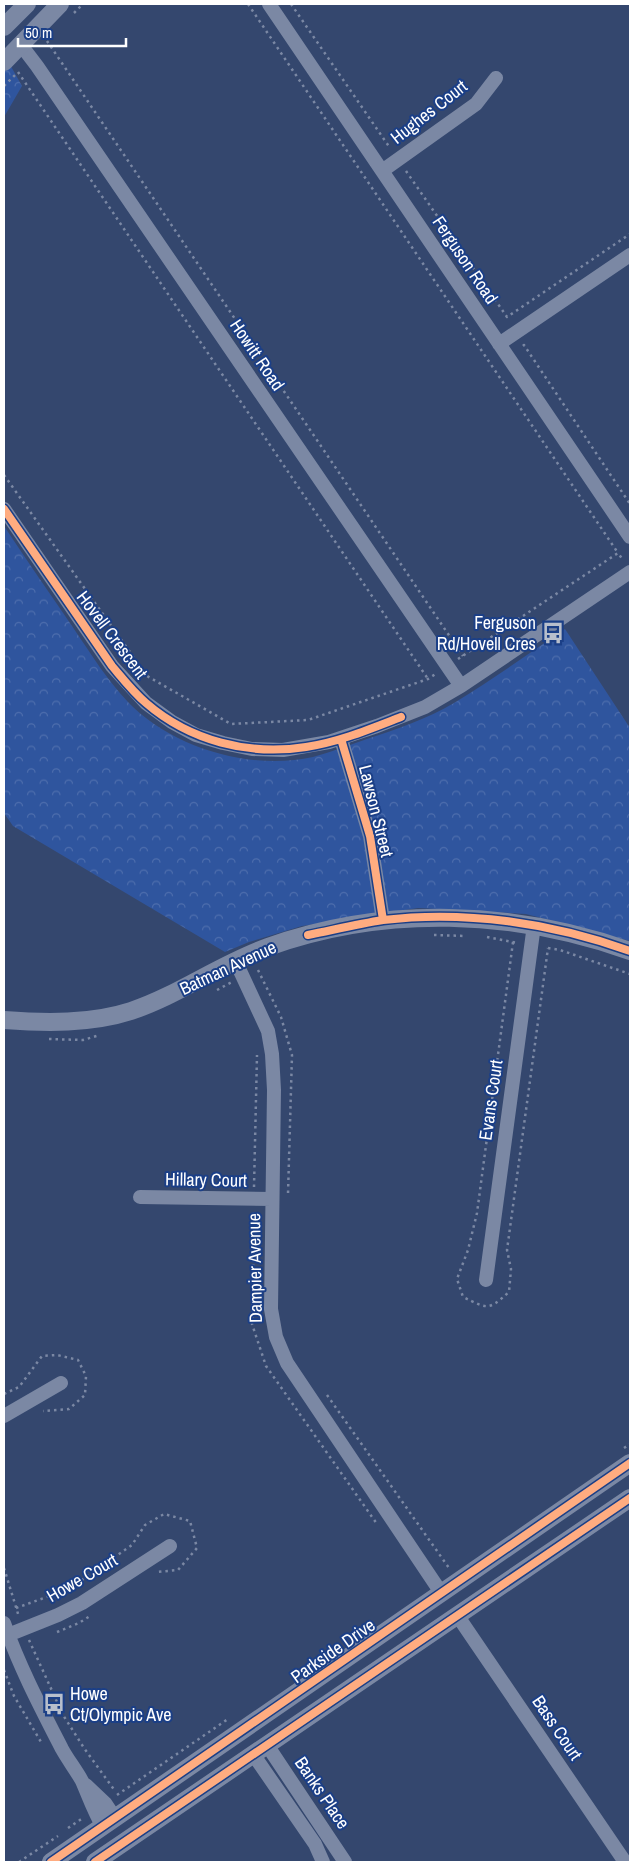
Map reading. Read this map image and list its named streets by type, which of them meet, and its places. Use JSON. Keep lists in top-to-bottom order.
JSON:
{
  "streets": {
    "street": [
      "Hughes Court",
      "Ferguson Road",
      "Howitt Road",
      "Hovell Crescent",
      "Lawson Street",
      "Batman Avenue",
      "Evans Court",
      "Hillary Court",
      "Dampier Avenue",
      "Howe Court",
      "Parkside Drive",
      "Bass Court",
      "Banks Place"
    ]
  },
  "crossings": [
    ["Hughes Court", "Ferguson Road"],
    ["Howitt Road", "Hovell Crescent"],
    ["Hovell Crescent", "Lawson Street"],
    ["Lawson Street", "Batman Avenue"],
    ["Batman Avenue", "Evans Court"],
    ["Batman Avenue", "Dampier Avenue"],
    ["Hillary Court", "Dampier Avenue"],
    ["Dampier Avenue", "Parkside Drive"]
  ],
  "places": {
    "bus stop": ["Ferguson Rd/Hovell Cres", "Howe Ct/Olympic Ave"]
  },
  "scale_bar": "50 m"
}
